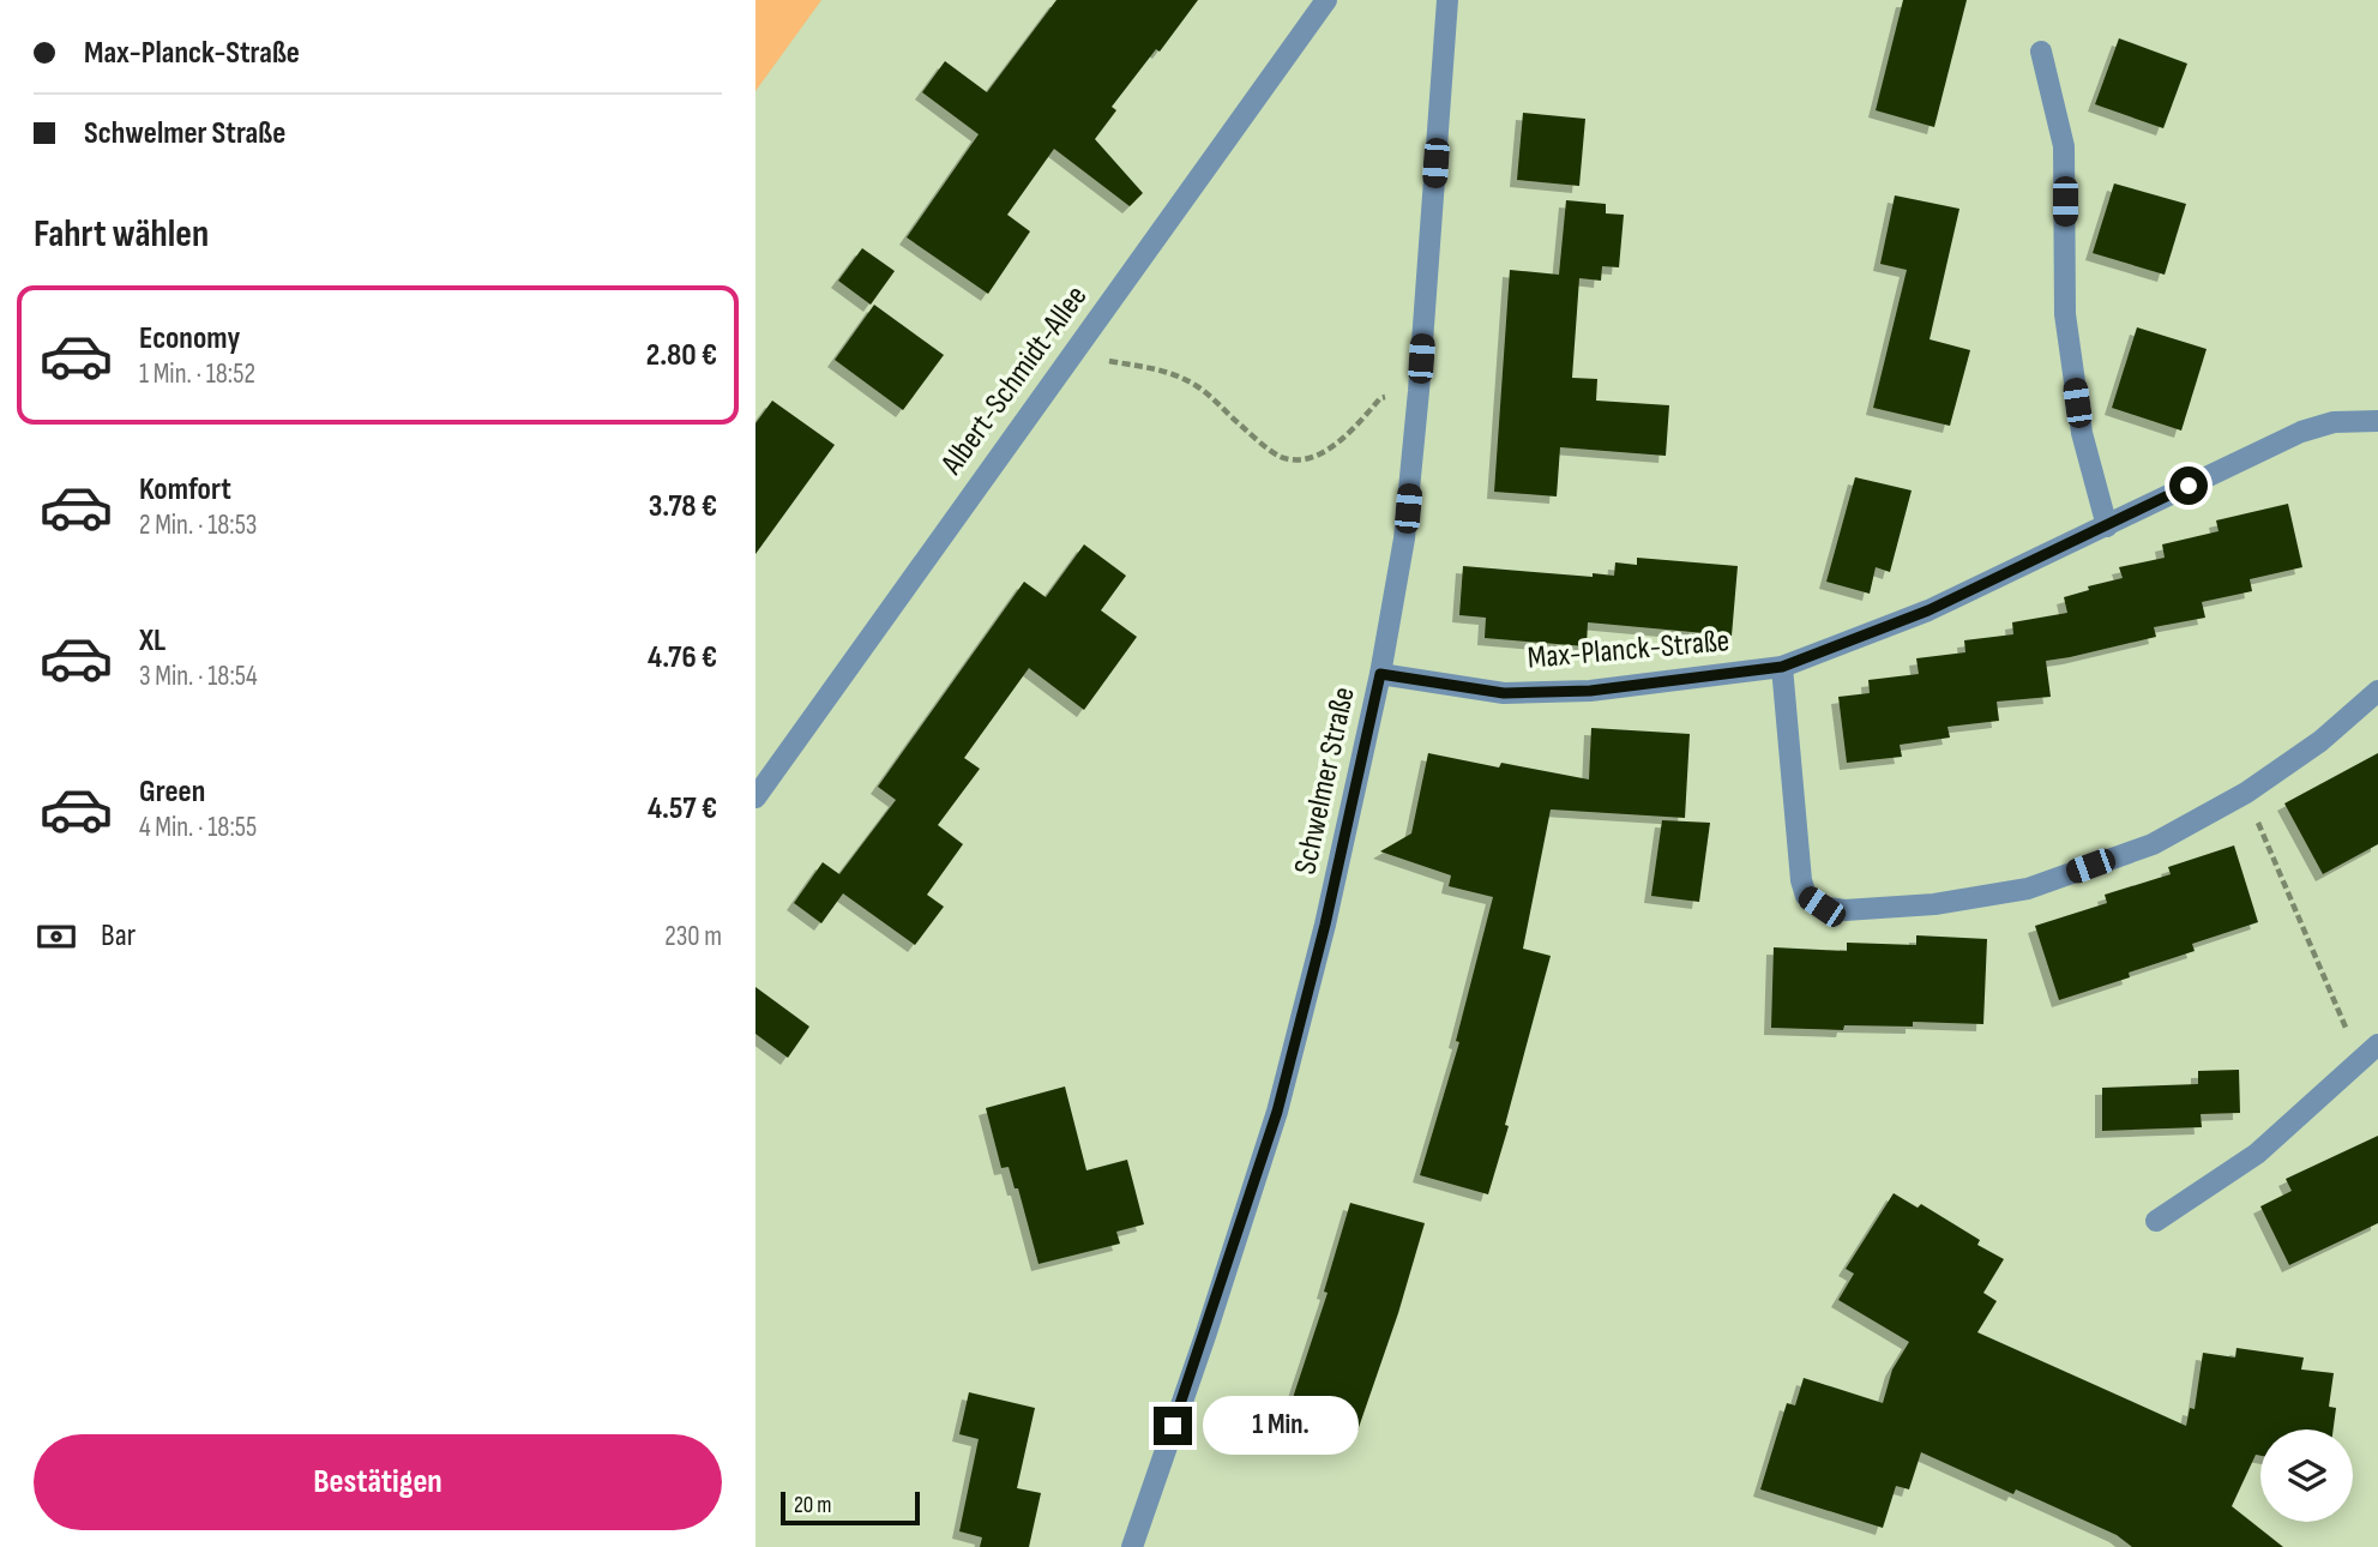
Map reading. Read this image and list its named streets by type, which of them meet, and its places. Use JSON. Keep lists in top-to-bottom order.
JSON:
{
  "streets": {
    "street": ["Albert-Schmidt-Allee", "Max-Planck-Straße", "Schwelmer Straße"]
  },
  "crossings": [
    ["Max-Planck-Straße", "Schwelmer Straße"]
  ],
  "scale_bar": "20 m",
  "page": {
    "banner": ["Max-Planck-Straße", "Schwelmer Straße"],
    "heading": "Fahrt wählen",
    "list": [
      {
        "name": "Economy",
        "note": "1 Min. · 18:52",
        "value": "2.80 €"
      },
      {
        "name": "Komfort",
        "note": "2 Min. · 18:53",
        "value": "3.78 €"
      },
      {
        "name": "XL",
        "note": "3 Min. · 18:54",
        "value": "4.76 €"
      },
      {
        "name": "Green",
        "note": "4 Min. · 18:55",
        "value": "4.57 €"
      }
    ],
    "pay": ["Bar", "230 m"],
    "bubble": "1 Min.",
    "buttons": "Bestätigen",
    "scale": "20 m"
  }
}
